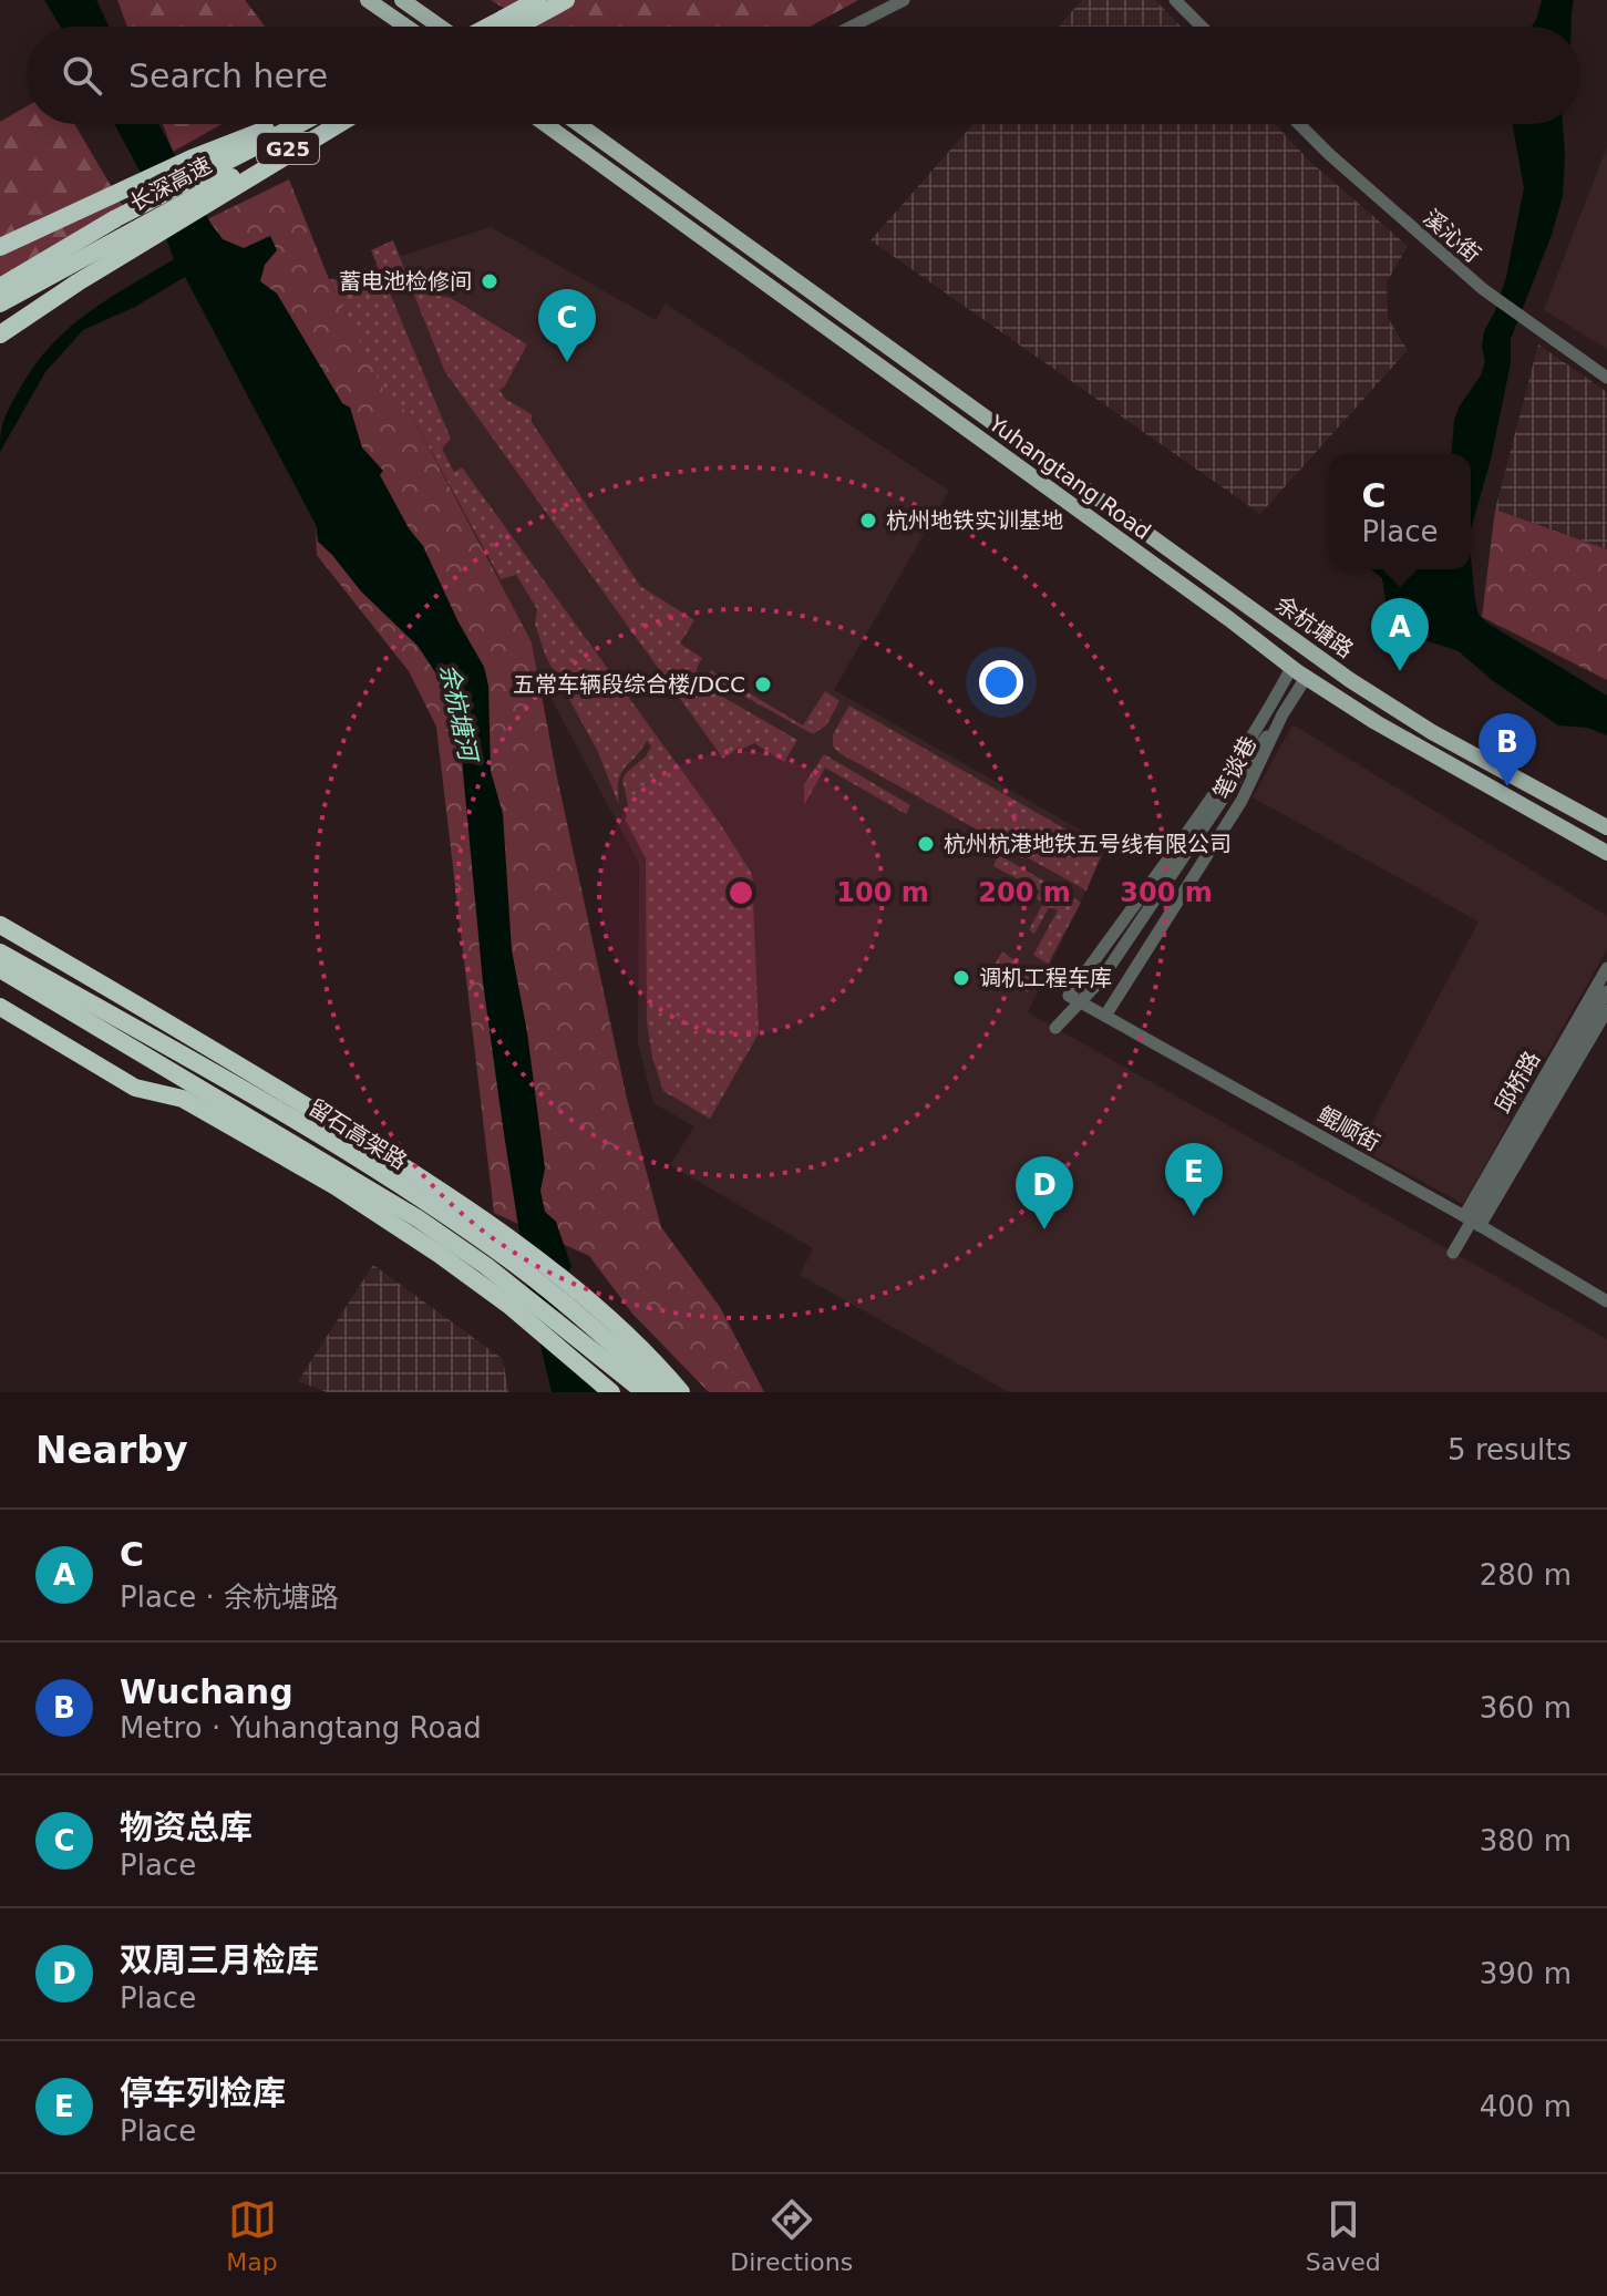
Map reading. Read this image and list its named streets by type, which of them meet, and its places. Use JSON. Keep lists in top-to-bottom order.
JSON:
{
  "streets": {
    "highway": ["G25", "长深高速", "留石高架路"],
    "main road": ["Yuhangtang Road"],
    "street": [
      "溪沁街",
      "笔谈巷",
      "邱桥路",
      "鲲顺街"
    ]
  },
  "crossings": [
    ["Yuhangtang Road", "笔谈巷"],
    ["笔谈巷", "鲲顺街"],
    ["邱桥路", "鲲顺街"]
  ],
  "water": ["余杭塘河"],
  "places": [
    "蓄电池检修间",
    "杭州地铁实训基地",
    "五常车辆段综合楼/DCC",
    "杭州杭港地铁五号线有限公司",
    "调机工程车库"
  ],
  "page": {
    "search": "Search here",
    "pins": [
      "C",
      "A",
      "B",
      "E",
      "D"
    ],
    "popup": ["C", "Place"],
    "heading": ["Nearby", "5 results"],
    "list": [
      {
        "mark": "A",
        "name": "C",
        "note": "Place · 余杭塘路",
        "value": "280 m"
      },
      {
        "mark": "B",
        "name": "Wuchang",
        "note": "Metro · Yuhangtang Road",
        "value": "360 m"
      },
      {
        "mark": "C",
        "name": "物资总库",
        "note": "Place",
        "value": "380 m"
      },
      {
        "mark": "D",
        "name": "双周三月检库",
        "note": "Place",
        "value": "390 m"
      },
      {
        "mark": "E",
        "name": "停车列检库",
        "note": "Place",
        "value": "400 m"
      }
    ],
    "nav": ["Map", "Directions", "Saved"]
  },
  "rings": ["100 m", "200 m", "300 m"]
}
